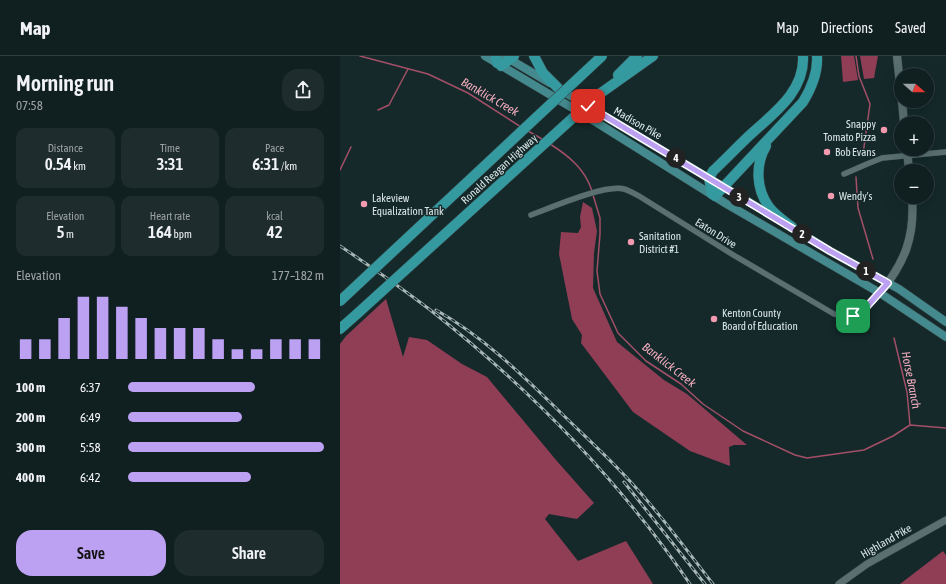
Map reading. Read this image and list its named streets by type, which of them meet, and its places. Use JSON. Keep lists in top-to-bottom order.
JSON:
{
  "streets": {
    "highway": ["Ronald Reagan Highway"],
    "main road": ["Madison Pike"],
    "street": ["Eaton Drive", "Highland Pike"]
  },
  "crossings": [
    ["Madison Pike", "Eaton Drive"]
  ],
  "water": ["Banklick Creek", "Horse Branch"],
  "places": [
    "Snappy Tomato Pizza",
    "Bob Evans",
    "Wendy's",
    "Lakeview Equalization Tank",
    "Sanitation District #1",
    "Kenton County Board of Education"
  ],
  "north": "right",
  "page": {
    "header": "Map",
    "nav": ["Map", "Directions", "Saved"],
    "heading": ["Morning run", "07:58"],
    "map_buttons": ["+", "−"],
    "stats": [
      ["Distance", "0.54 km"],
      ["Time", "3:31"],
      ["Pace", "6:31 /km"],
      ["Elevation", "5 m"],
      ["Heart rate", "164 bpm"],
      ["kcal", "42"]
    ],
    "pins": [
      "4",
      "3",
      "2",
      "1"
    ],
    "chart": ["Elevation", "177–182 m"],
    "list": [
      {
        "name": "100 m",
        "note": "6:37"
      },
      {
        "name": "200 m",
        "note": "6:49"
      },
      {
        "name": "300 m",
        "note": "5:58"
      },
      {
        "name": "400 m",
        "note": "6:42"
      }
    ],
    "buttons": ["Save", "Share"]
  }
}
